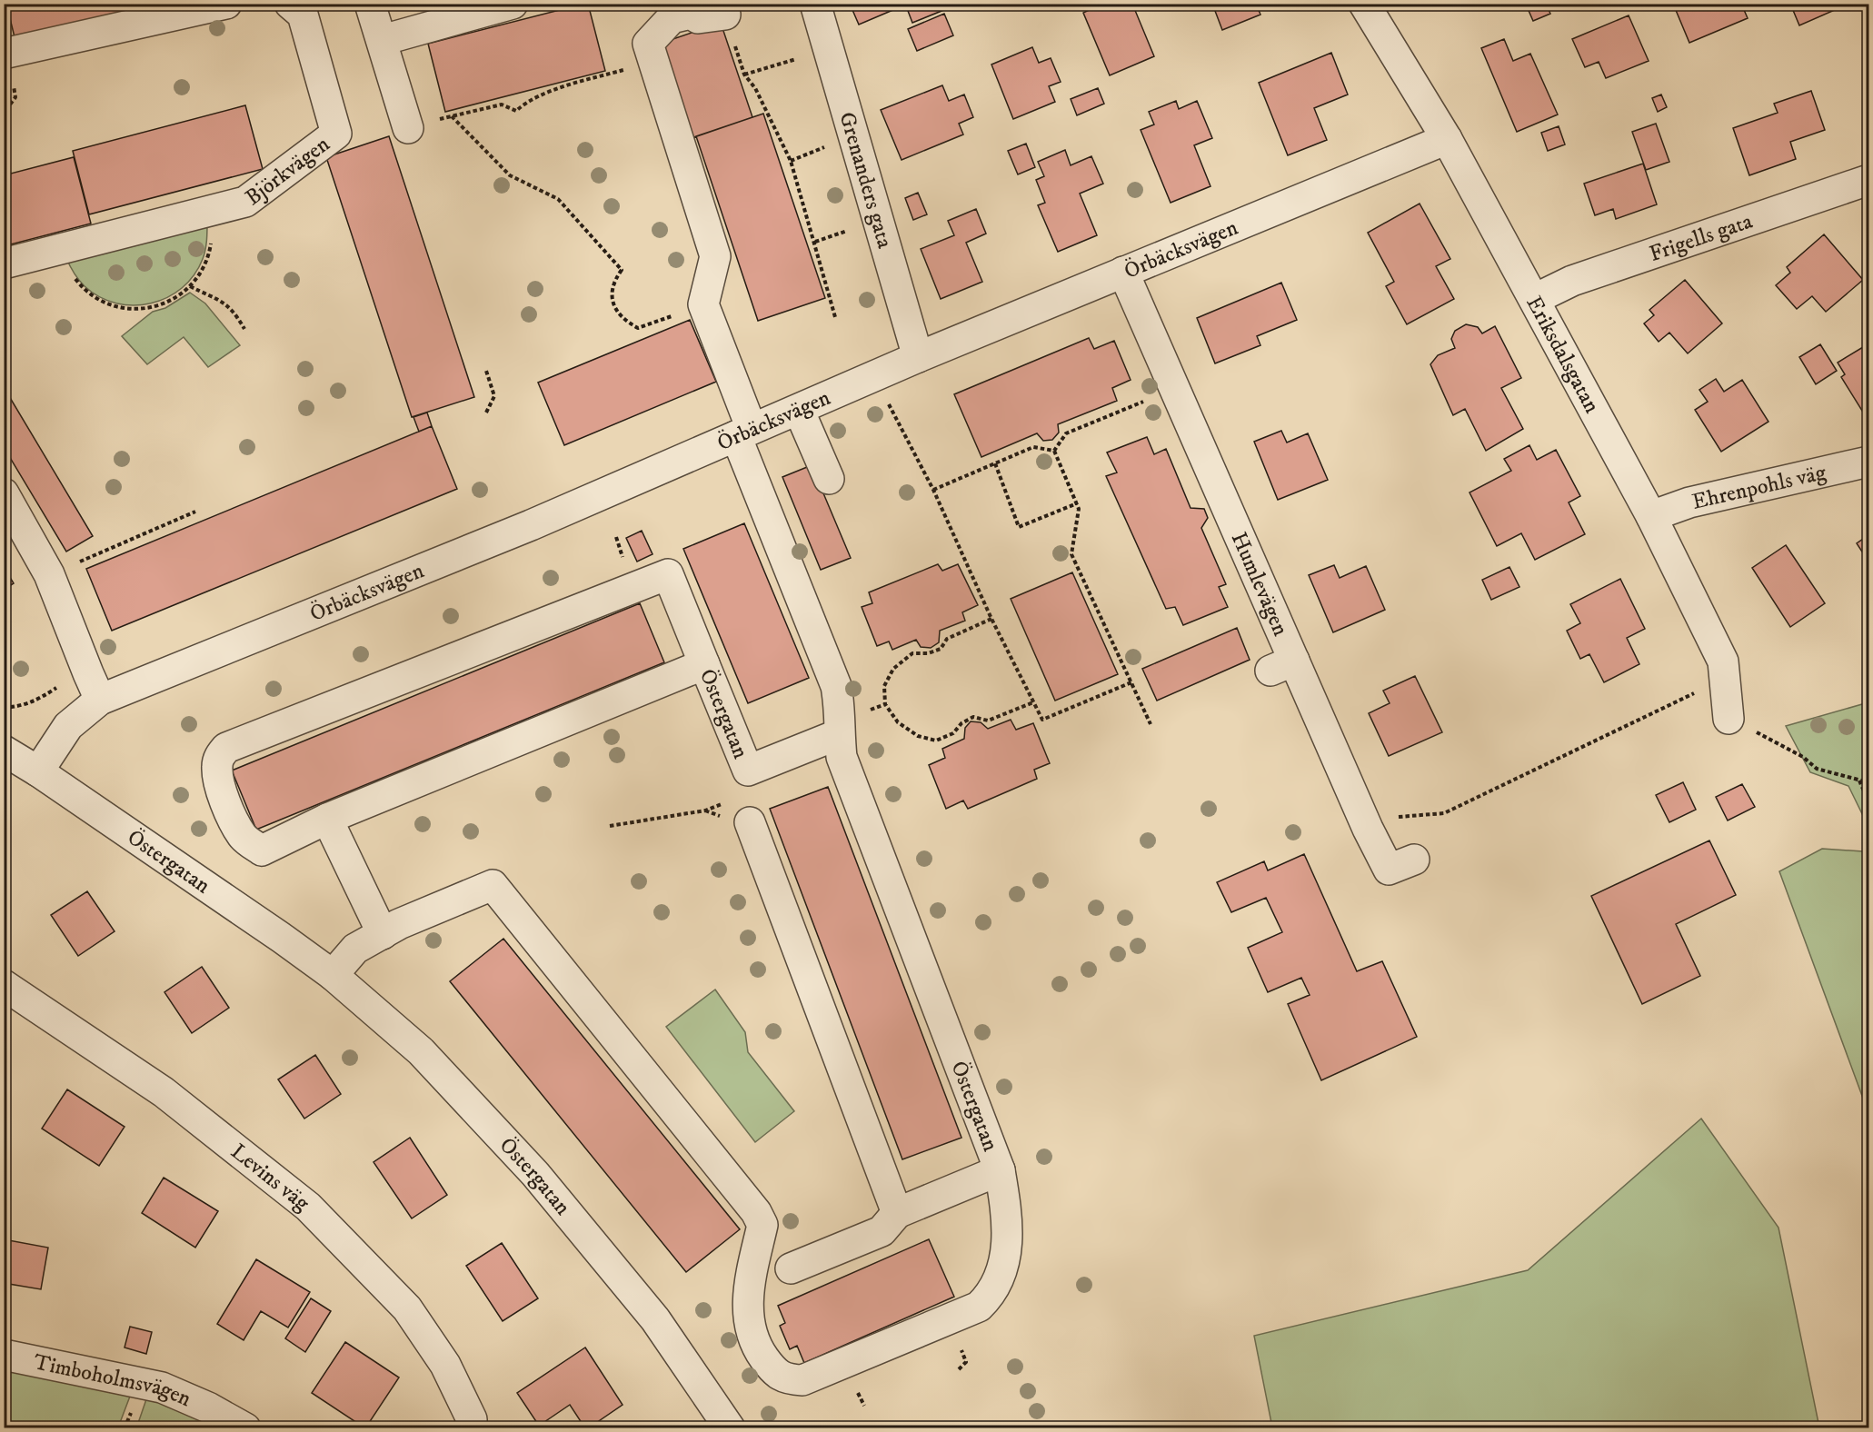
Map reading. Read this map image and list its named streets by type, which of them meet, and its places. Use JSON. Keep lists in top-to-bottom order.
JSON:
{
  "streets": {
    "street": [
      "Björkvägen",
      "Grenanders gata",
      "Frigells gata",
      "Örbäcksvägen",
      "Eriksdalsgatan",
      "Ehrenpohls väg",
      "Humlevägen",
      "Östergatan",
      "Levins väg",
      "Timboholmsvägen"
    ]
  },
  "crossings": [
    ["Grenanders gata", "Örbäcksvägen"],
    ["Frigells gata", "Eriksdalsgatan"],
    ["Örbäcksvägen", "Eriksdalsgatan"],
    ["Örbäcksvägen", "Humlevägen"],
    ["Örbäcksvägen", "Östergatan"],
    ["Eriksdalsgatan", "Ehrenpohls väg"]
  ]
}
